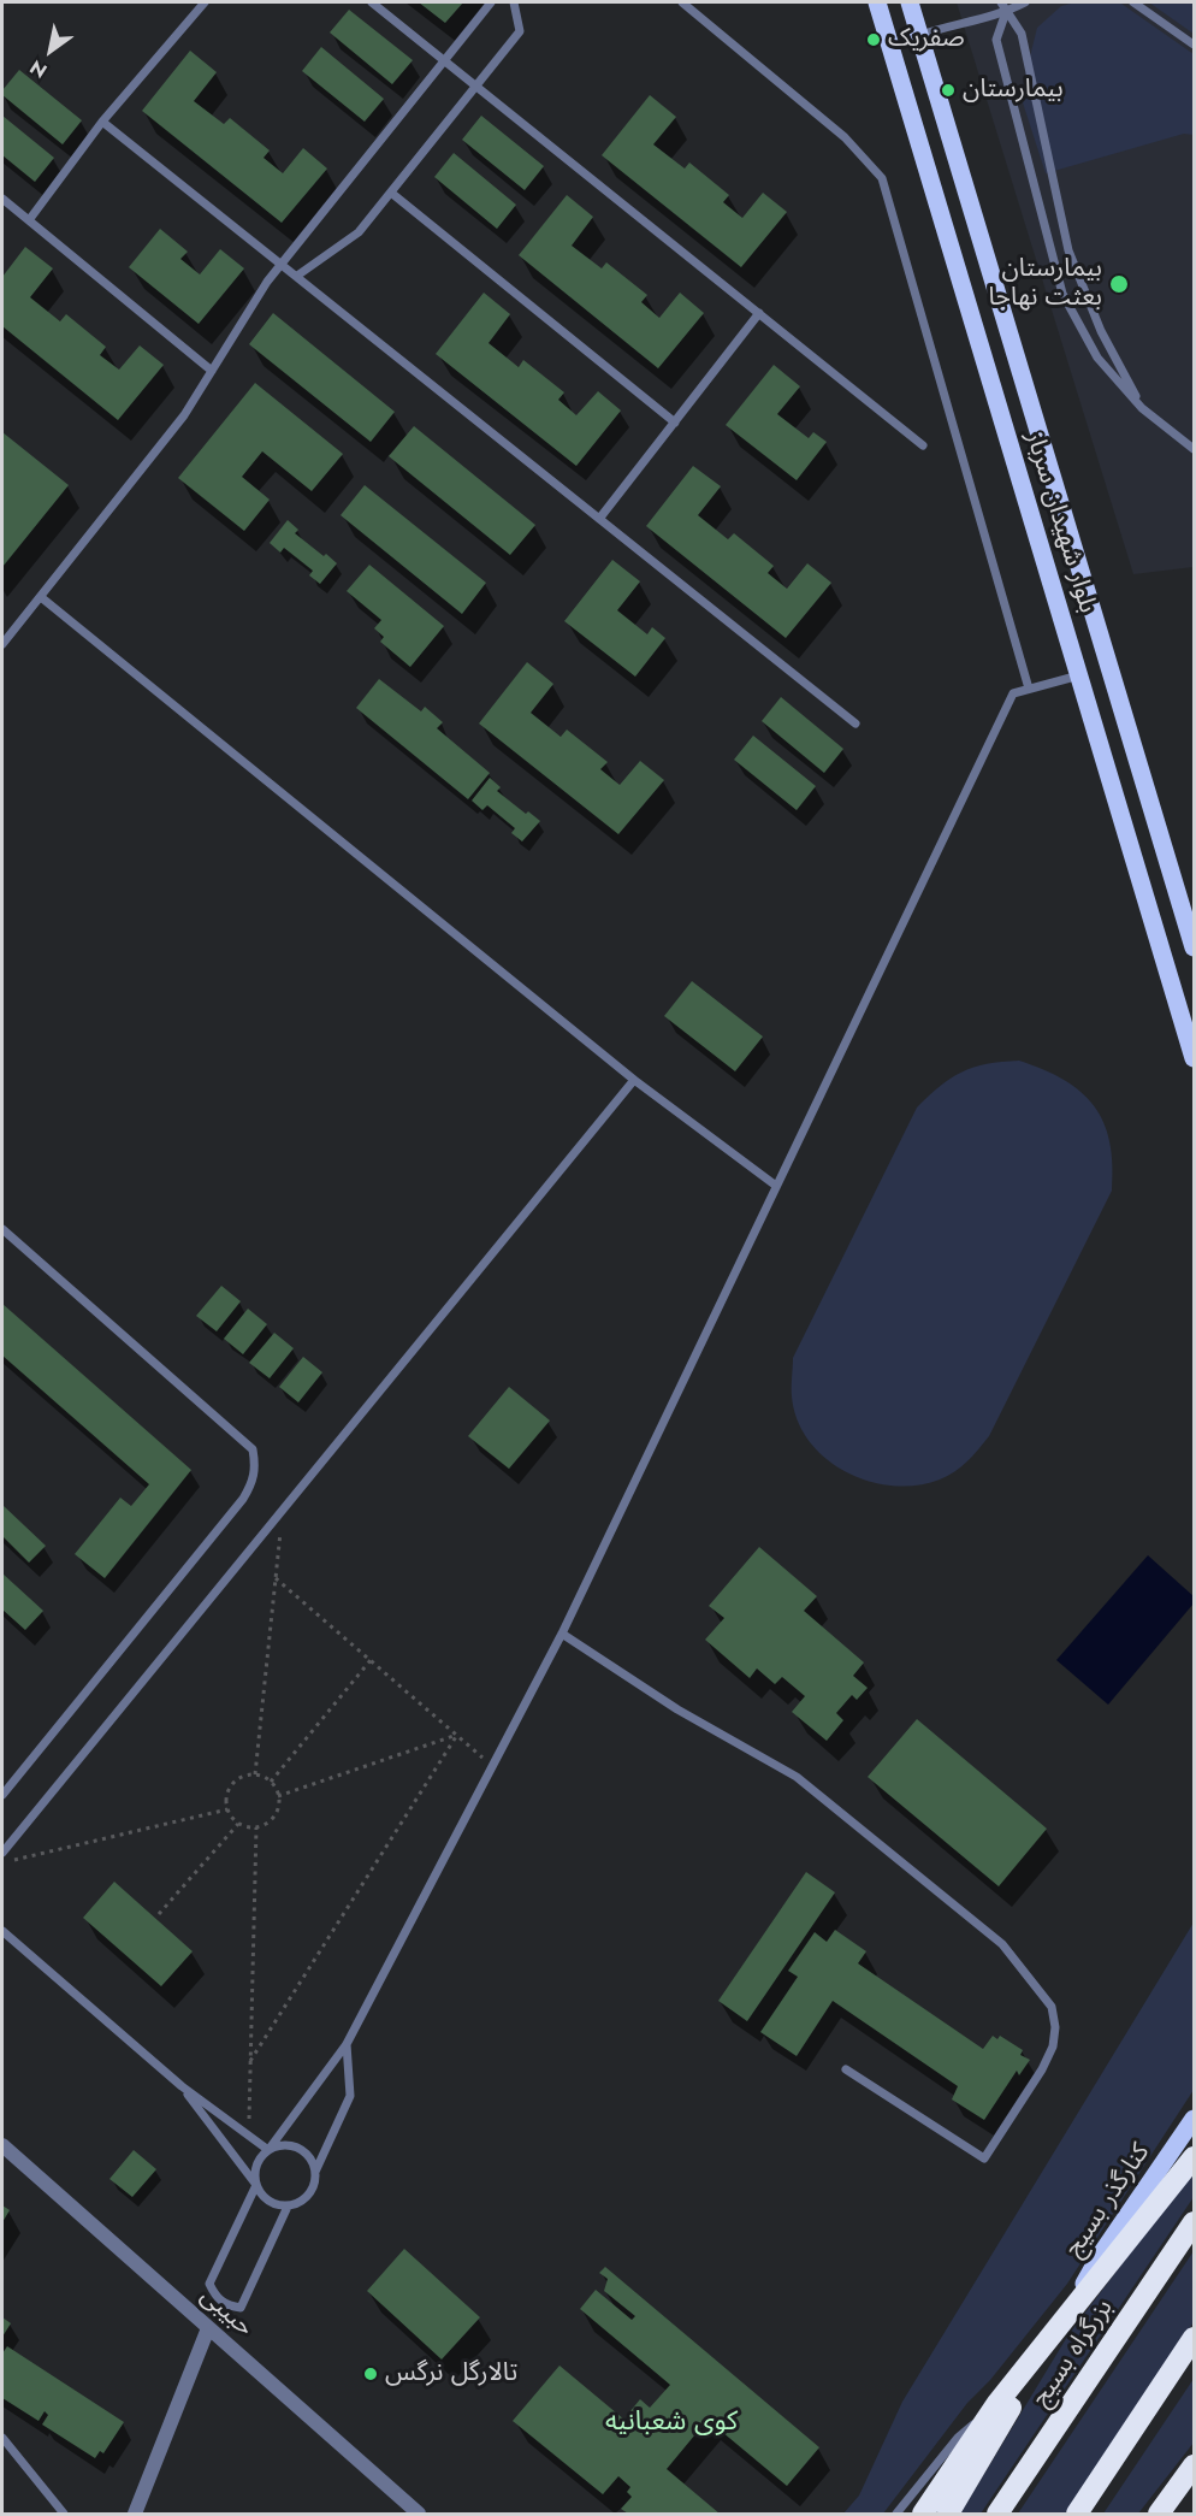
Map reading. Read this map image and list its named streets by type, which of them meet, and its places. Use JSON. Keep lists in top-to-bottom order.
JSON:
{
  "streets": {
    "highway": ["بزرگراه بسیج"],
    "main road": ["بلوار شهیدان سرباز", "کنارگذر بسیج"],
    "street": ["حبیبی"]
  },
  "districts": ["کوی شعبانیه"],
  "places": [
    "صفریک",
    "بیمارستان",
    "بیمارستان بعثت نهاجا",
    "تالارگل نرگس"
  ],
  "north": "bottom left"
}
